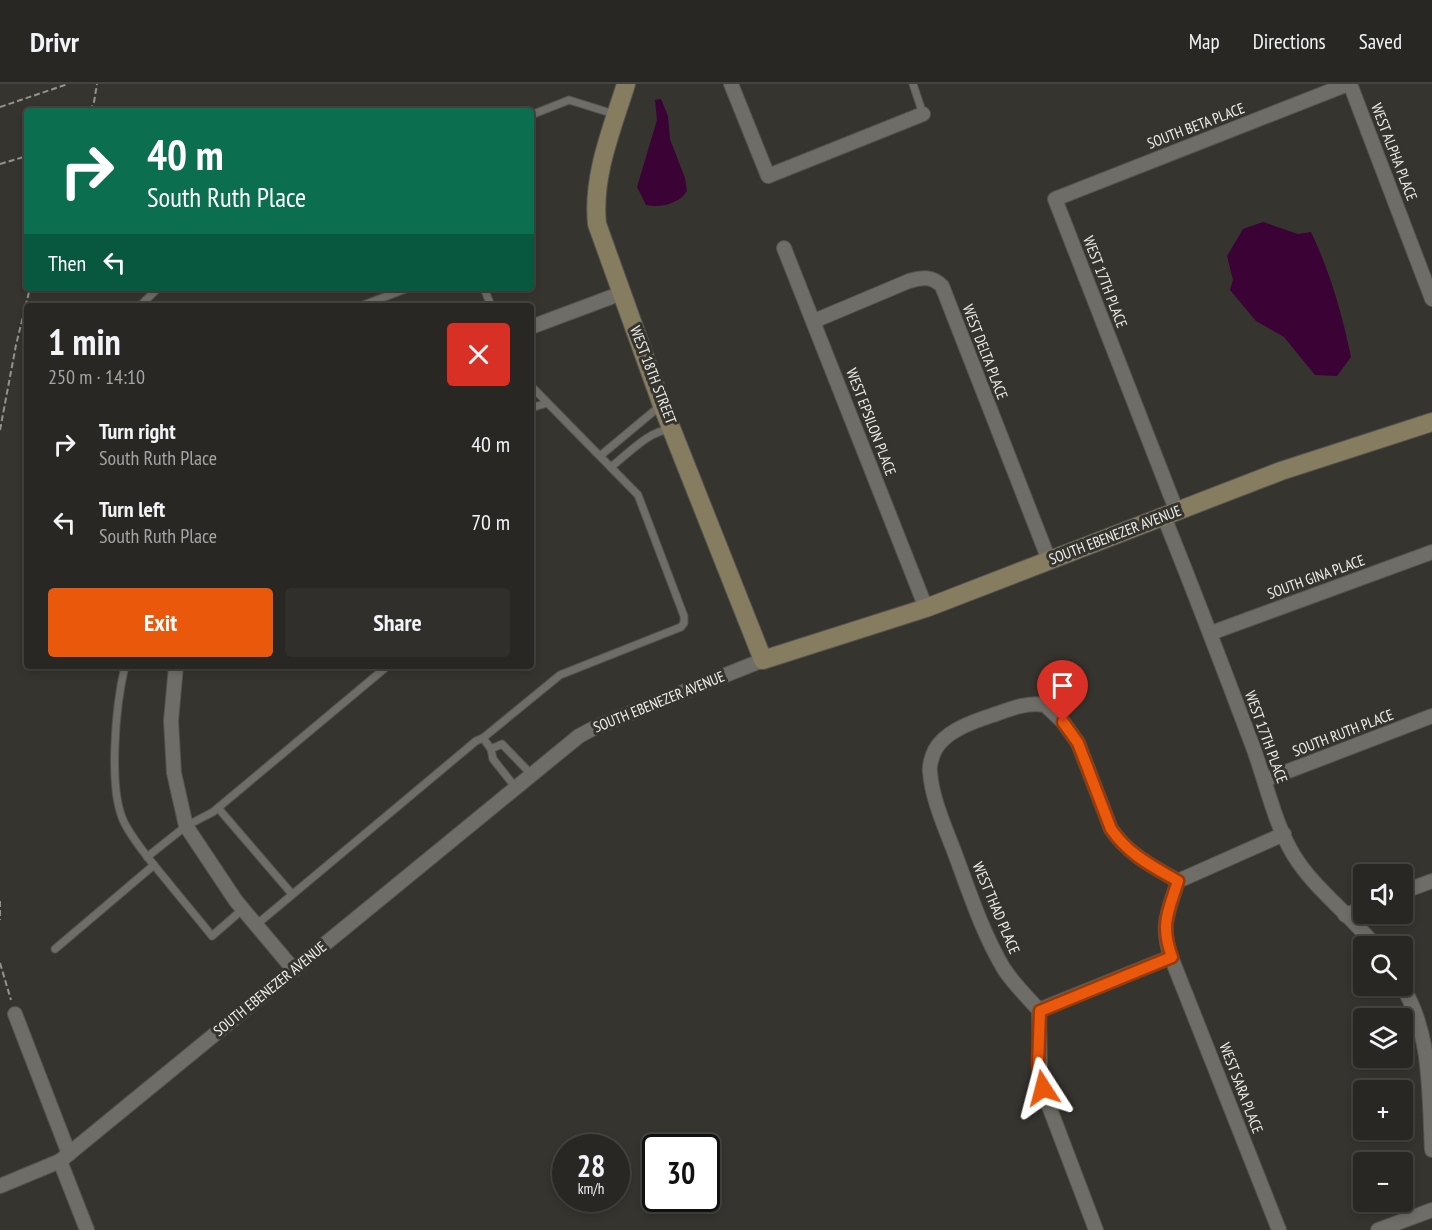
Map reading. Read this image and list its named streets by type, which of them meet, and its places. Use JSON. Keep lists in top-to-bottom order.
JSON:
{
  "streets": {
    "street": [
      "SOUTH BETA PLACE",
      "WEST ALPHA PLACE",
      "WEST 17TH PLACE",
      "WEST DELTA PLACE",
      "WEST 18TH STREET",
      "WEST EPSILON PLACE",
      "SOUTH EBENEZER AVENUE",
      "SOUTH GINA PLACE",
      "SOUTH RUTH PLACE",
      "WEST THAD PLACE",
      "WEST SARA PLACE"
    ]
  },
  "crossings": [
    ["SOUTH BETA PLACE", "WEST ALPHA PLACE"],
    ["SOUTH BETA PLACE", "WEST 17TH PLACE"],
    ["WEST 17TH PLACE", "SOUTH EBENEZER AVENUE"],
    ["WEST 17TH PLACE", "SOUTH GINA PLACE"],
    ["WEST 17TH PLACE", "SOUTH RUTH PLACE"],
    ["WEST DELTA PLACE", "WEST EPSILON PLACE"],
    ["WEST DELTA PLACE", "SOUTH EBENEZER AVENUE"],
    ["WEST 18TH STREET", "SOUTH EBENEZER AVENUE"],
    ["WEST EPSILON PLACE", "SOUTH EBENEZER AVENUE"]
  ],
  "page": {
    "header": "Drivr",
    "nav": ["Map", "Directions", "Saved"],
    "turn": ["40 m", "South Ruth Place"],
    "then": "Then",
    "heading": ["1 min", "250 m · 14:10"],
    "list": [
      {
        "name": "Turn right",
        "note": "South Ruth Place",
        "value": "40 m"
      },
      {
        "name": "Turn left",
        "note": "South Ruth Place",
        "value": "70 m"
      }
    ],
    "buttons": ["Exit", "Share"],
    "map_buttons": ["+", "−"],
    "speed": "28 km/h",
    "limit": "30"
  }
}
